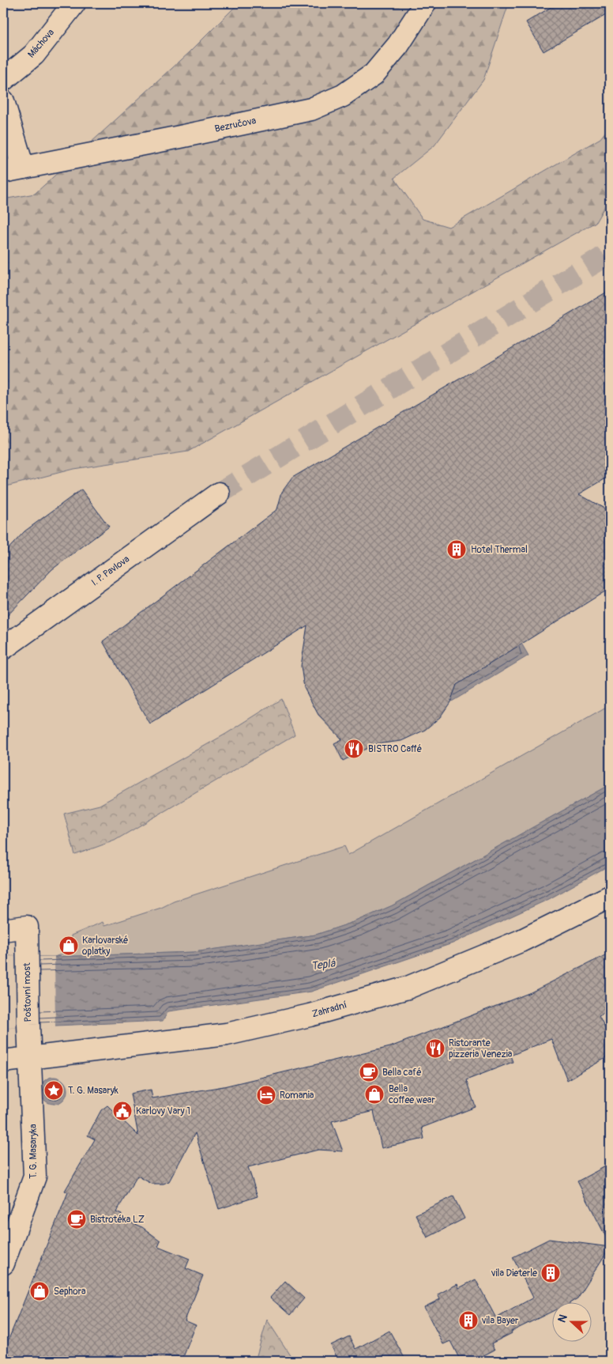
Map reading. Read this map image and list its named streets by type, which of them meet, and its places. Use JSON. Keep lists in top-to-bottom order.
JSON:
{
  "streets": {
    "street": [
      "Máchova",
      "Bezručova",
      "I. P. Pavlova",
      "Poštovní most",
      "Zahradní",
      "T. G. Masaryka"
    ]
  },
  "crossings": [
    ["Poštovní most", "Zahradní"],
    ["Poštovní most", "T. G. Masaryka"],
    ["Zahradní", "T. G. Masaryka"]
  ],
  "water": ["Teplá"],
  "places": {
    "building": ["Hotel Thermal", "vila Dieterle", "vila Bayer"],
    "restaurant": ["BISTRO Caffé", "Ristorante pizzeria Venezia"],
    "shop": ["Karlovarské oplatky", "Bella coffee wear", "Sephora"],
    "cafe": ["Bella café", "Bistrotéka LZ"],
    "place": ["T. G. Masaryk"],
    "hotel": ["Romania"],
    "public building": ["Karlovy Vary 1"]
  },
  "north": "left"
}
